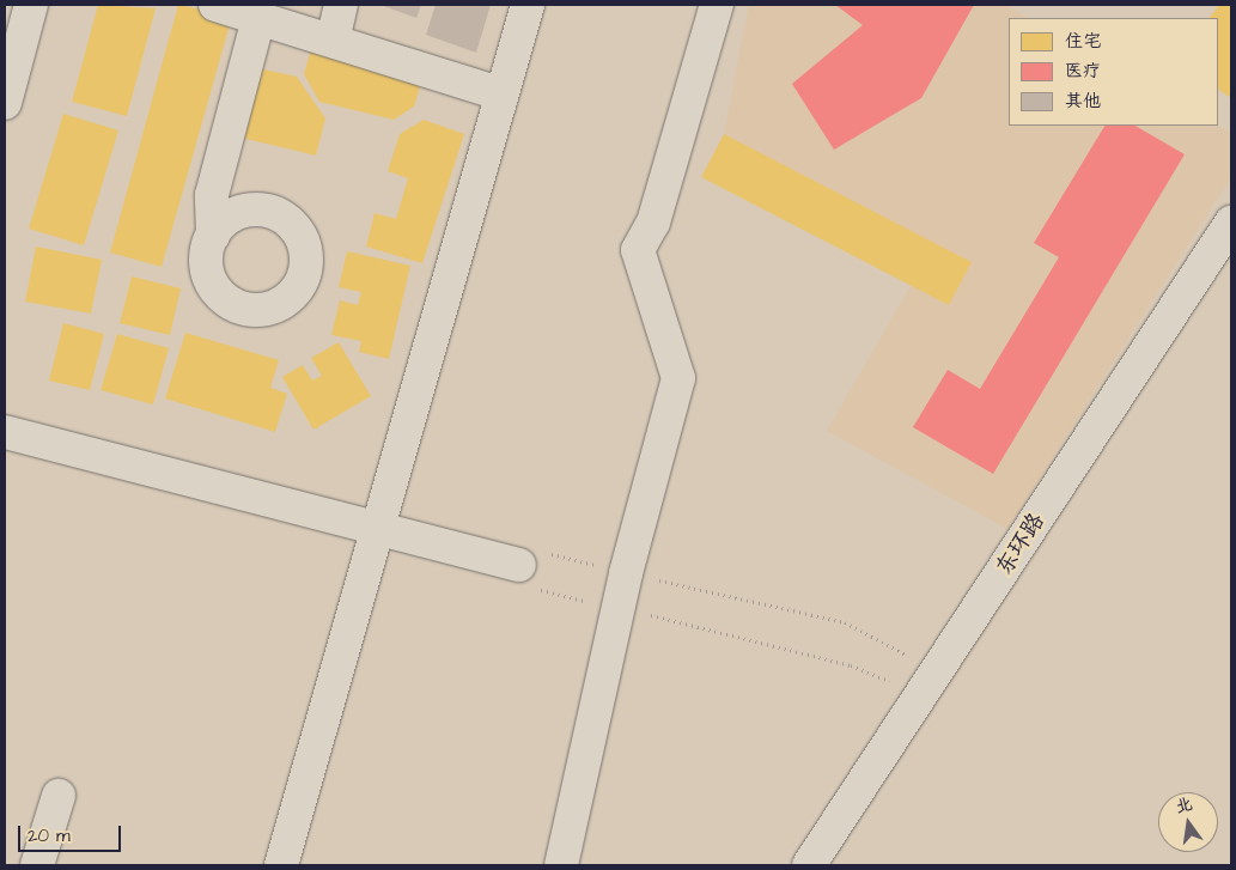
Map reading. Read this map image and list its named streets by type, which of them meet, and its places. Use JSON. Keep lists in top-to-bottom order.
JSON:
{
  "streets": {
    "street": ["东环路"]
  },
  "legend": ["住宅", "医疗", "其他"],
  "scale_bar": "20 m",
  "north": "top"
}
